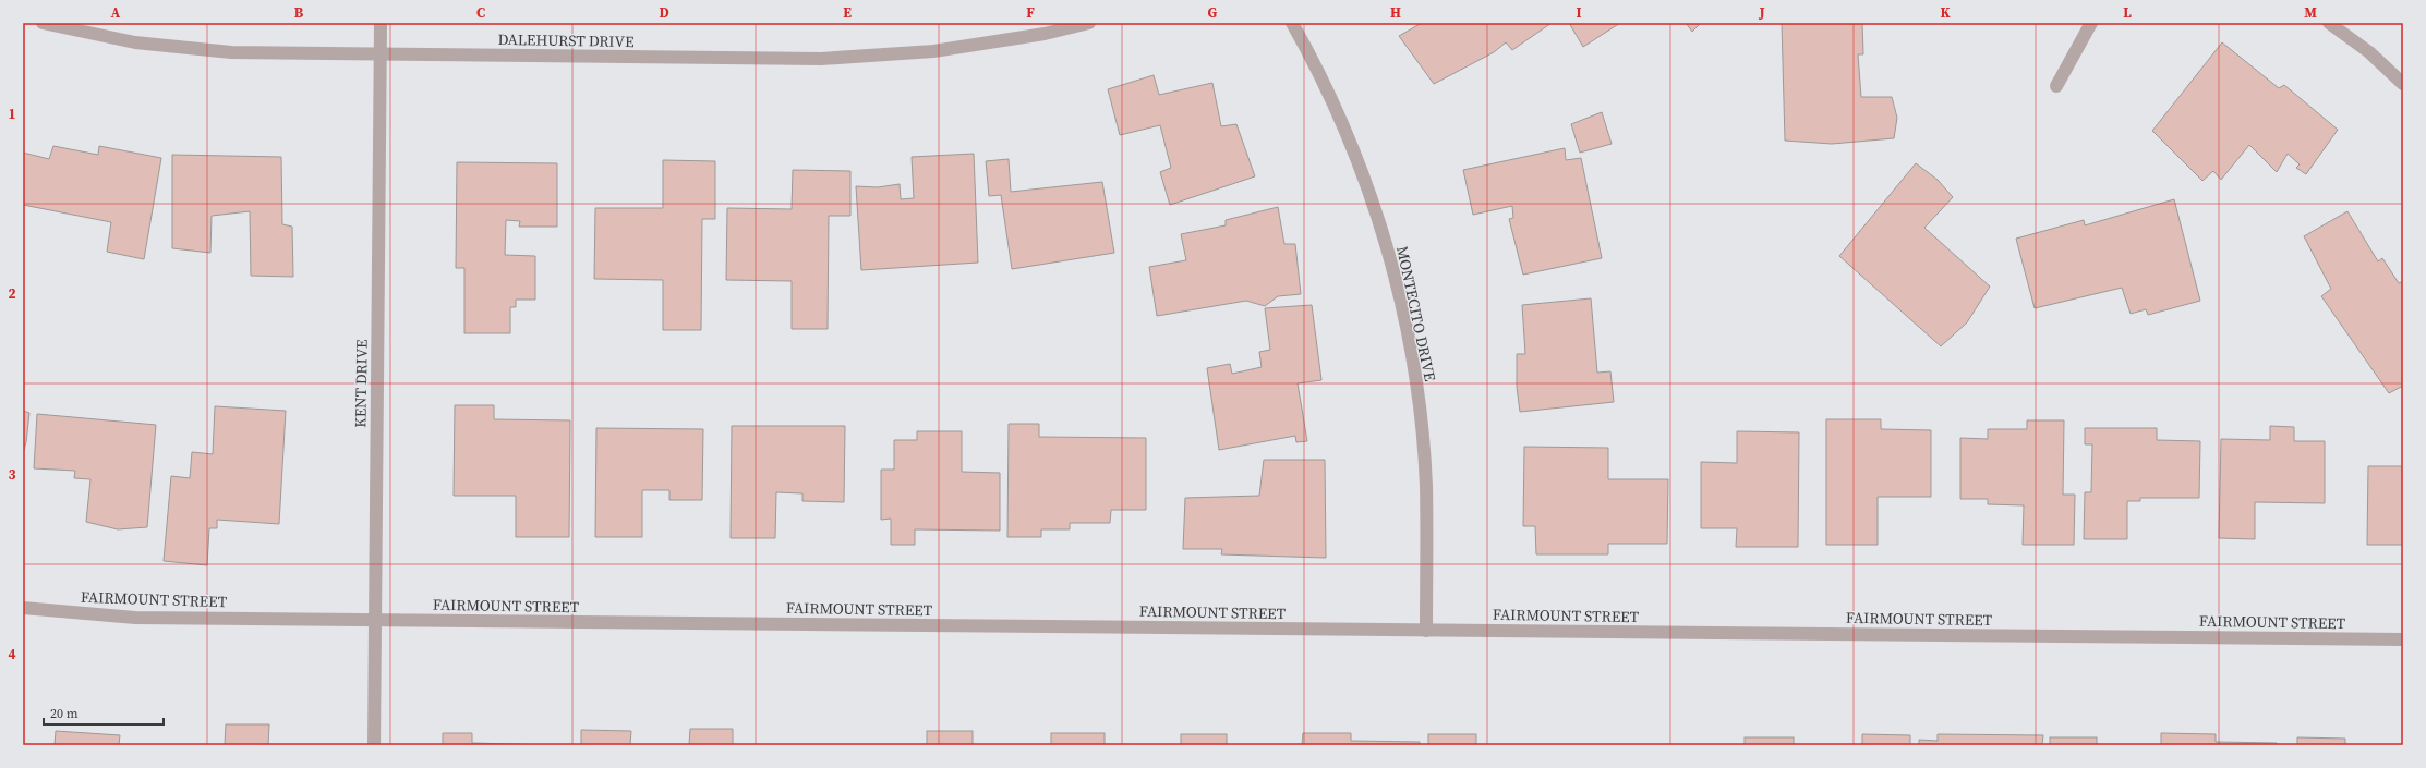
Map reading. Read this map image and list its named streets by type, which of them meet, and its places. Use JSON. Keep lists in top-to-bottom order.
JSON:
{
  "streets": {
    "street": [
      "DALEHURST DRIVE",
      "MONTECITO DRIVE",
      "KENT DRIVE",
      "FAIRMOUNT STREET"
    ]
  },
  "crossings": [
    ["DALEHURST DRIVE", "KENT DRIVE"],
    ["MONTECITO DRIVE", "FAIRMOUNT STREET"],
    ["KENT DRIVE", "FAIRMOUNT STREET"]
  ],
  "scale_bar": "20 m",
  "grid": {
    "columns": [
      "A",
      "B",
      "C",
      "D",
      "E",
      "F",
      "G",
      "H",
      "I",
      "J",
      "K",
      "L",
      "M"
    ],
    "rows": [
      "1",
      "2",
      "3",
      "4"
    ]
  }
}
